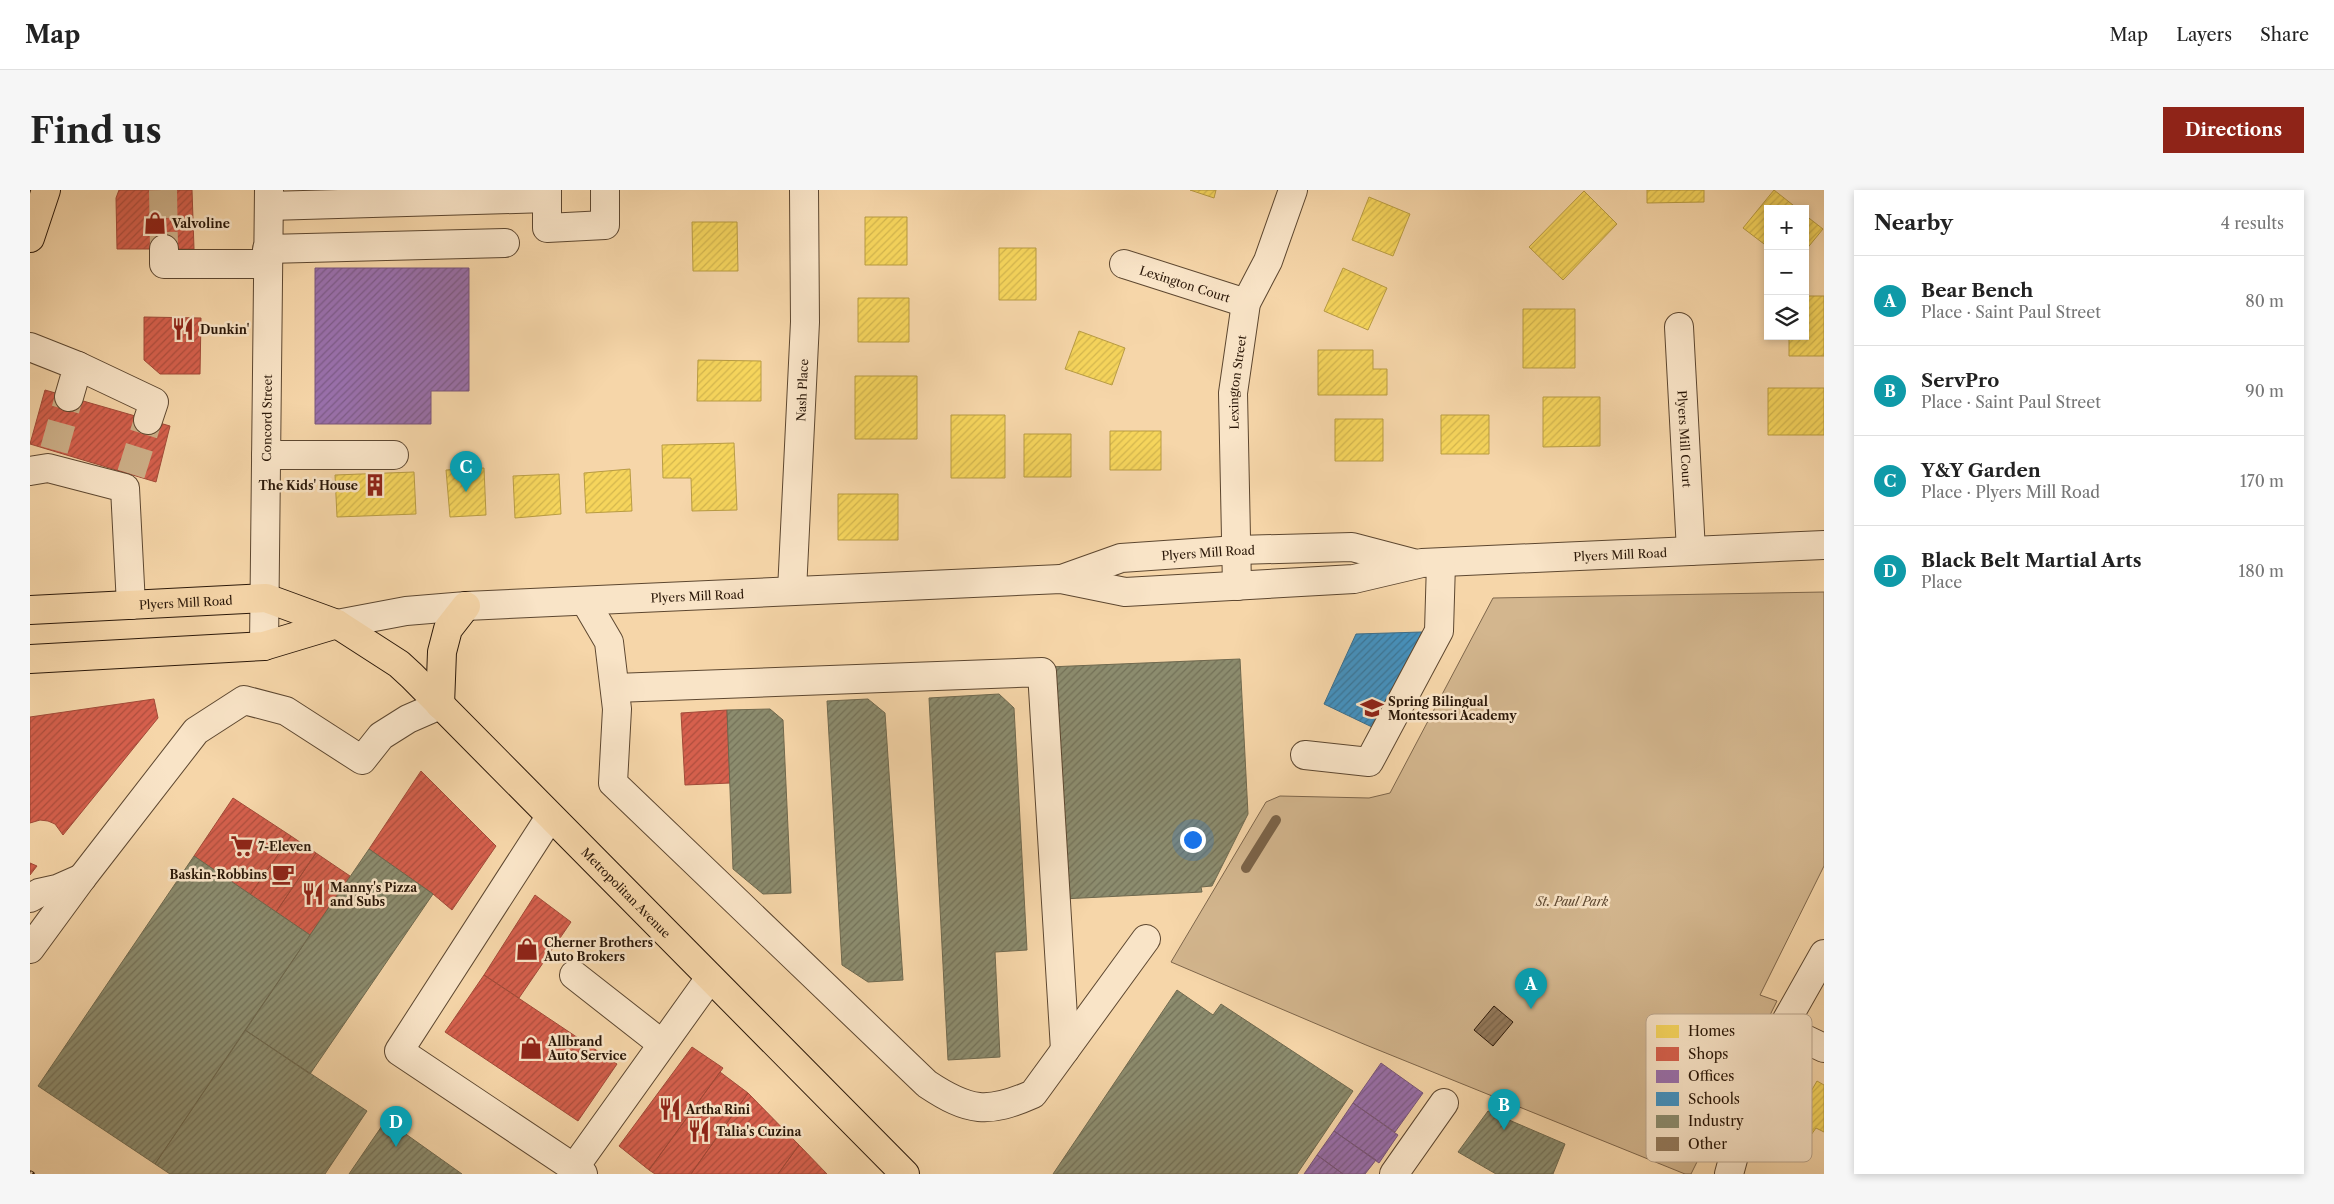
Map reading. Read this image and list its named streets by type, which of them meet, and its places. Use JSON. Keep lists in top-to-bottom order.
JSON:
{
  "streets": {
    "main road": ["Plyers Mill Road", "Metropolitan Avenue"],
    "street": [
      "Lexington Court",
      "Lexington Street",
      "Nash Place",
      "Concord Street",
      "Plyers Mill Court"
    ]
  },
  "crossings": [
    ["Lexington Court", "Lexington Street"],
    ["Lexington Street", "Plyers Mill Road"],
    ["Nash Place", "Plyers Mill Road"],
    ["Concord Street", "Plyers Mill Road"],
    ["Plyers Mill Court", "Plyers Mill Road"],
    ["Plyers Mill Road", "Metropolitan Avenue"]
  ],
  "parks": ["St. Paul Park"],
  "places": {
    "shop": ["Valvoline", "Cherner Brothers Auto Brokers", "Allbrand Auto Service"],
    "restaurant": [
      "Dunkin'",
      "Manny's Pizza and Subs",
      "Artha Rini",
      "Talia's Cuzina"
    ],
    "building": ["The Kids' House"],
    "school or university": ["Spring Bilingual Montessori Academy"],
    "supermarket": ["7-Eleven"],
    "cafe": ["Baskin-Robbins"]
  },
  "legend": [
    "Homes",
    "Shops",
    "Offices",
    "Schools",
    "Industry",
    "Other"
  ],
  "page": {
    "header": "Map",
    "nav": ["Map", "Layers", "Share"],
    "buttons": "Directions",
    "title": "Find us",
    "heading": ["Nearby", "4 results"],
    "map_buttons": ["+", "−"],
    "list": [
      {
        "mark": "A",
        "name": "Bear Bench",
        "note": "Place · Saint Paul Street",
        "value": "80 m"
      },
      {
        "mark": "B",
        "name": "ServPro",
        "note": "Place · Saint Paul Street",
        "value": "90 m"
      },
      {
        "mark": "C",
        "name": "Y&Y Garden",
        "note": "Place · Plyers Mill Road",
        "value": "170 m"
      },
      {
        "mark": "D",
        "name": "Black Belt Martial Arts",
        "note": "Place",
        "value": "180 m"
      }
    ],
    "pins": [
      "C",
      "A",
      "B",
      "D"
    ]
  }
}
